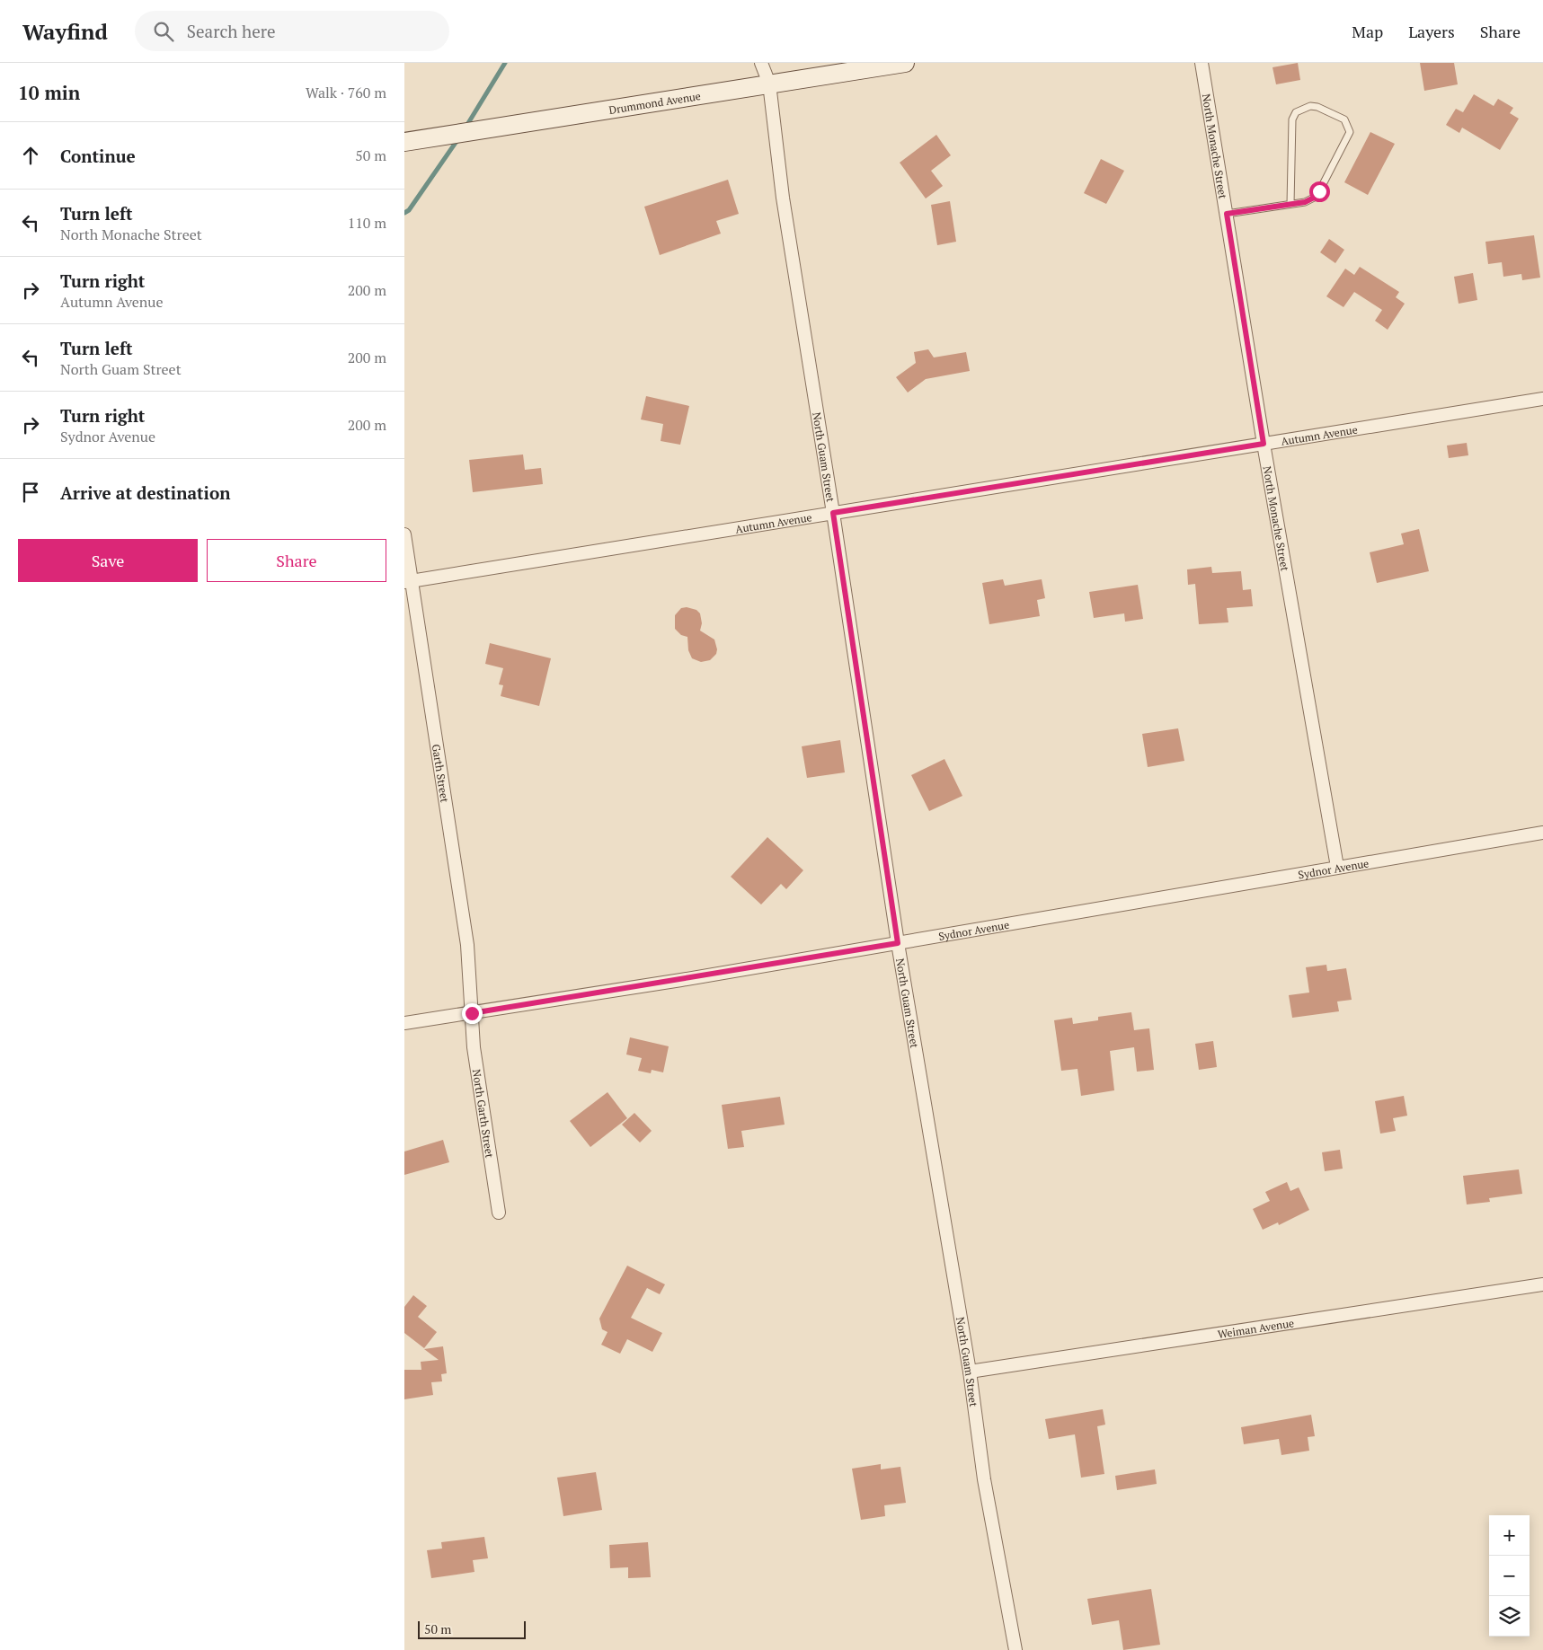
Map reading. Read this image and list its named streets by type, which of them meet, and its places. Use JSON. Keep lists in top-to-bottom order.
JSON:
{
  "streets": {
    "street": [
      "Drummond Avenue",
      "North Monache Street",
      "Autumn Avenue",
      "North Guam Street",
      "Garth Street",
      "Sydnor Avenue",
      "North Garth Street",
      "Weiman Avenue"
    ]
  },
  "crossings": [
    ["Drummond Avenue", "North Guam Street"],
    ["North Monache Street", "Autumn Avenue"],
    ["North Monache Street", "Sydnor Avenue"],
    ["Autumn Avenue", "North Guam Street"],
    ["Autumn Avenue", "Garth Street"],
    ["North Guam Street", "Sydnor Avenue"],
    ["North Guam Street", "Weiman Avenue"],
    ["Garth Street", "Sydnor Avenue"],
    ["Garth Street", "North Garth Street"],
    ["Sydnor Avenue", "North Garth Street"]
  ],
  "scale_bar": "50 m",
  "page": {
    "header": "Wayfind",
    "search": "Search here",
    "nav": ["Map", "Layers", "Share"],
    "heading": ["10 min", "Walk · 760 m"],
    "list": [
      ["Continue", "50 m"],
      ["Turn left", "North Monache Street", "110 m"],
      ["Turn right", "Autumn Avenue", "200 m"],
      ["Turn left", "North Guam Street", "200 m"],
      ["Turn right", "Sydnor Avenue", "200 m"],
      "Arrive at destination"
    ],
    "buttons": ["Save", "Share"],
    "map_buttons": ["+", "−"],
    "scale": "50 m"
  }
}
